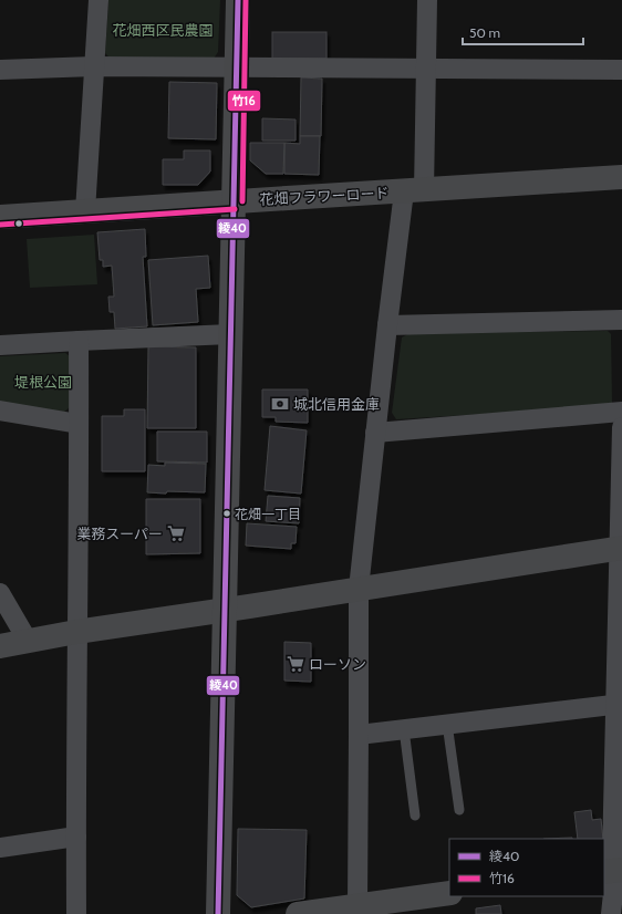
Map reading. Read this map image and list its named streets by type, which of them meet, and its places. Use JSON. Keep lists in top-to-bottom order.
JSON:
{
  "streets": {
    "street": ["花畑フラワーロード"]
  },
  "parks": ["花畑西区民農園", "堤根公園"],
  "places": {
    "bank": ["城北信用金庫"],
    "other": ["花畑一丁目"],
    "supermarket": ["業務スーパー", "ローソン"]
  },
  "lines": ["transit line 綾40", "transit line 竹16"],
  "legend": ["綾40", "竹16"],
  "scale_bar": "50 m"
}
